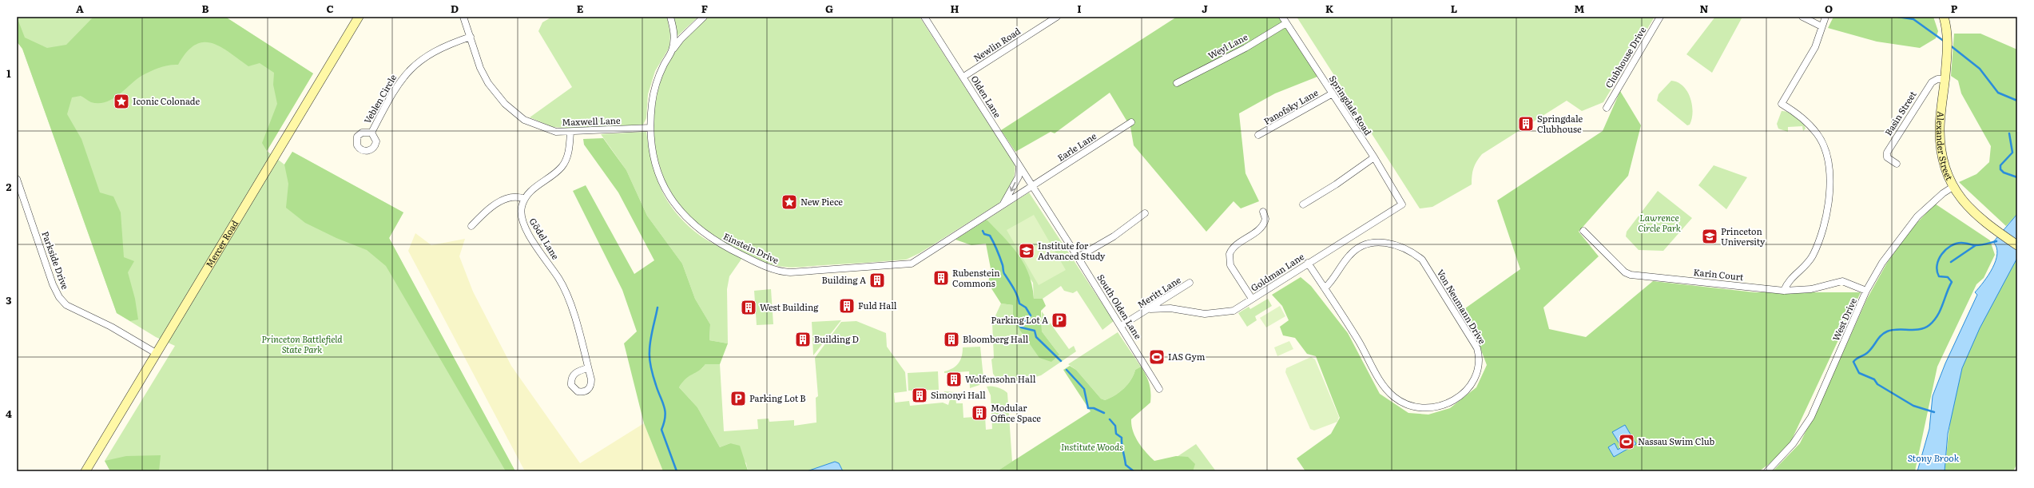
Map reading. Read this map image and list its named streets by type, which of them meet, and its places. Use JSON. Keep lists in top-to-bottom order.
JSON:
{
  "streets": {
    "main road": ["Alexander Street", "Mercer Road"],
    "street": [
      "Newlin Road",
      "Weyl Lane",
      "Clubhouse Drive",
      "Olden Lane",
      "Veblen Circle",
      "Springdale Road",
      "Panofsky Lane",
      "Basin Street",
      "Maxwell Lane",
      "Earle Lane",
      "Gödel Lane",
      "Einstein Drive",
      "Parkside Drive",
      "Goldman Lane",
      "Karin Court",
      "Meritt Lane",
      "South Olden Lane",
      "Von Neumann Drive",
      "West Drive"
    ]
  },
  "crossings": [
    ["Newlin Road", "Olden Lane"],
    ["Weyl Lane", "Springdale Road"],
    ["Olden Lane", "Earle Lane"],
    ["Olden Lane", "Einstein Drive"],
    ["Olden Lane", "South Olden Lane"],
    ["Veblen Circle", "Maxwell Lane"],
    ["Springdale Road", "Panofsky Lane"],
    ["Springdale Road", "Goldman Lane"],
    ["Basin Street", "Alexander Street"],
    ["Maxwell Lane", "Gödel Lane"],
    ["Maxwell Lane", "Einstein Drive"],
    ["Alexander Street", "West Drive"],
    ["Earle Lane", "Einstein Drive"],
    ["Earle Lane", "South Olden Lane"],
    ["Mercer Road", "Parkside Drive"],
    ["Einstein Drive", "South Olden Lane"],
    ["Goldman Lane", "Meritt Lane"],
    ["Goldman Lane", "Von Neumann Drive"],
    ["Karin Court", "West Drive"],
    ["Meritt Lane", "South Olden Lane"]
  ],
  "water": ["Stony Brook"],
  "parks": ["Lawrence Circle Park", "Princeton Battlefield State Park", "Institute Woods"],
  "places": {
    "place": ["Iconic Colonade", "New Piece"],
    "building": [
      "Springdale Clubhouse",
      "Rubenstein Commons",
      "Building A",
      "Fuld Hall",
      "West Building",
      "Building D",
      "Bloomberg Hall",
      "Wolfensohn Hall",
      "Simonyi Hall",
      "Modular Office Space"
    ],
    "school or university": ["Princeton University", "Institute for Advanced Study"],
    "parking": ["Parking Lot A", "Parking Lot B"],
    "sports": ["IAS Gym", "Nassau Swim Club"]
  },
  "grid": {
    "columns": [
      "A",
      "B",
      "C",
      "D",
      "E",
      "F",
      "G",
      "H",
      "I",
      "J",
      "K",
      "L",
      "M",
      "N",
      "O",
      "P"
    ],
    "rows": [
      "1",
      "2",
      "3",
      "4"
    ]
  }
}
